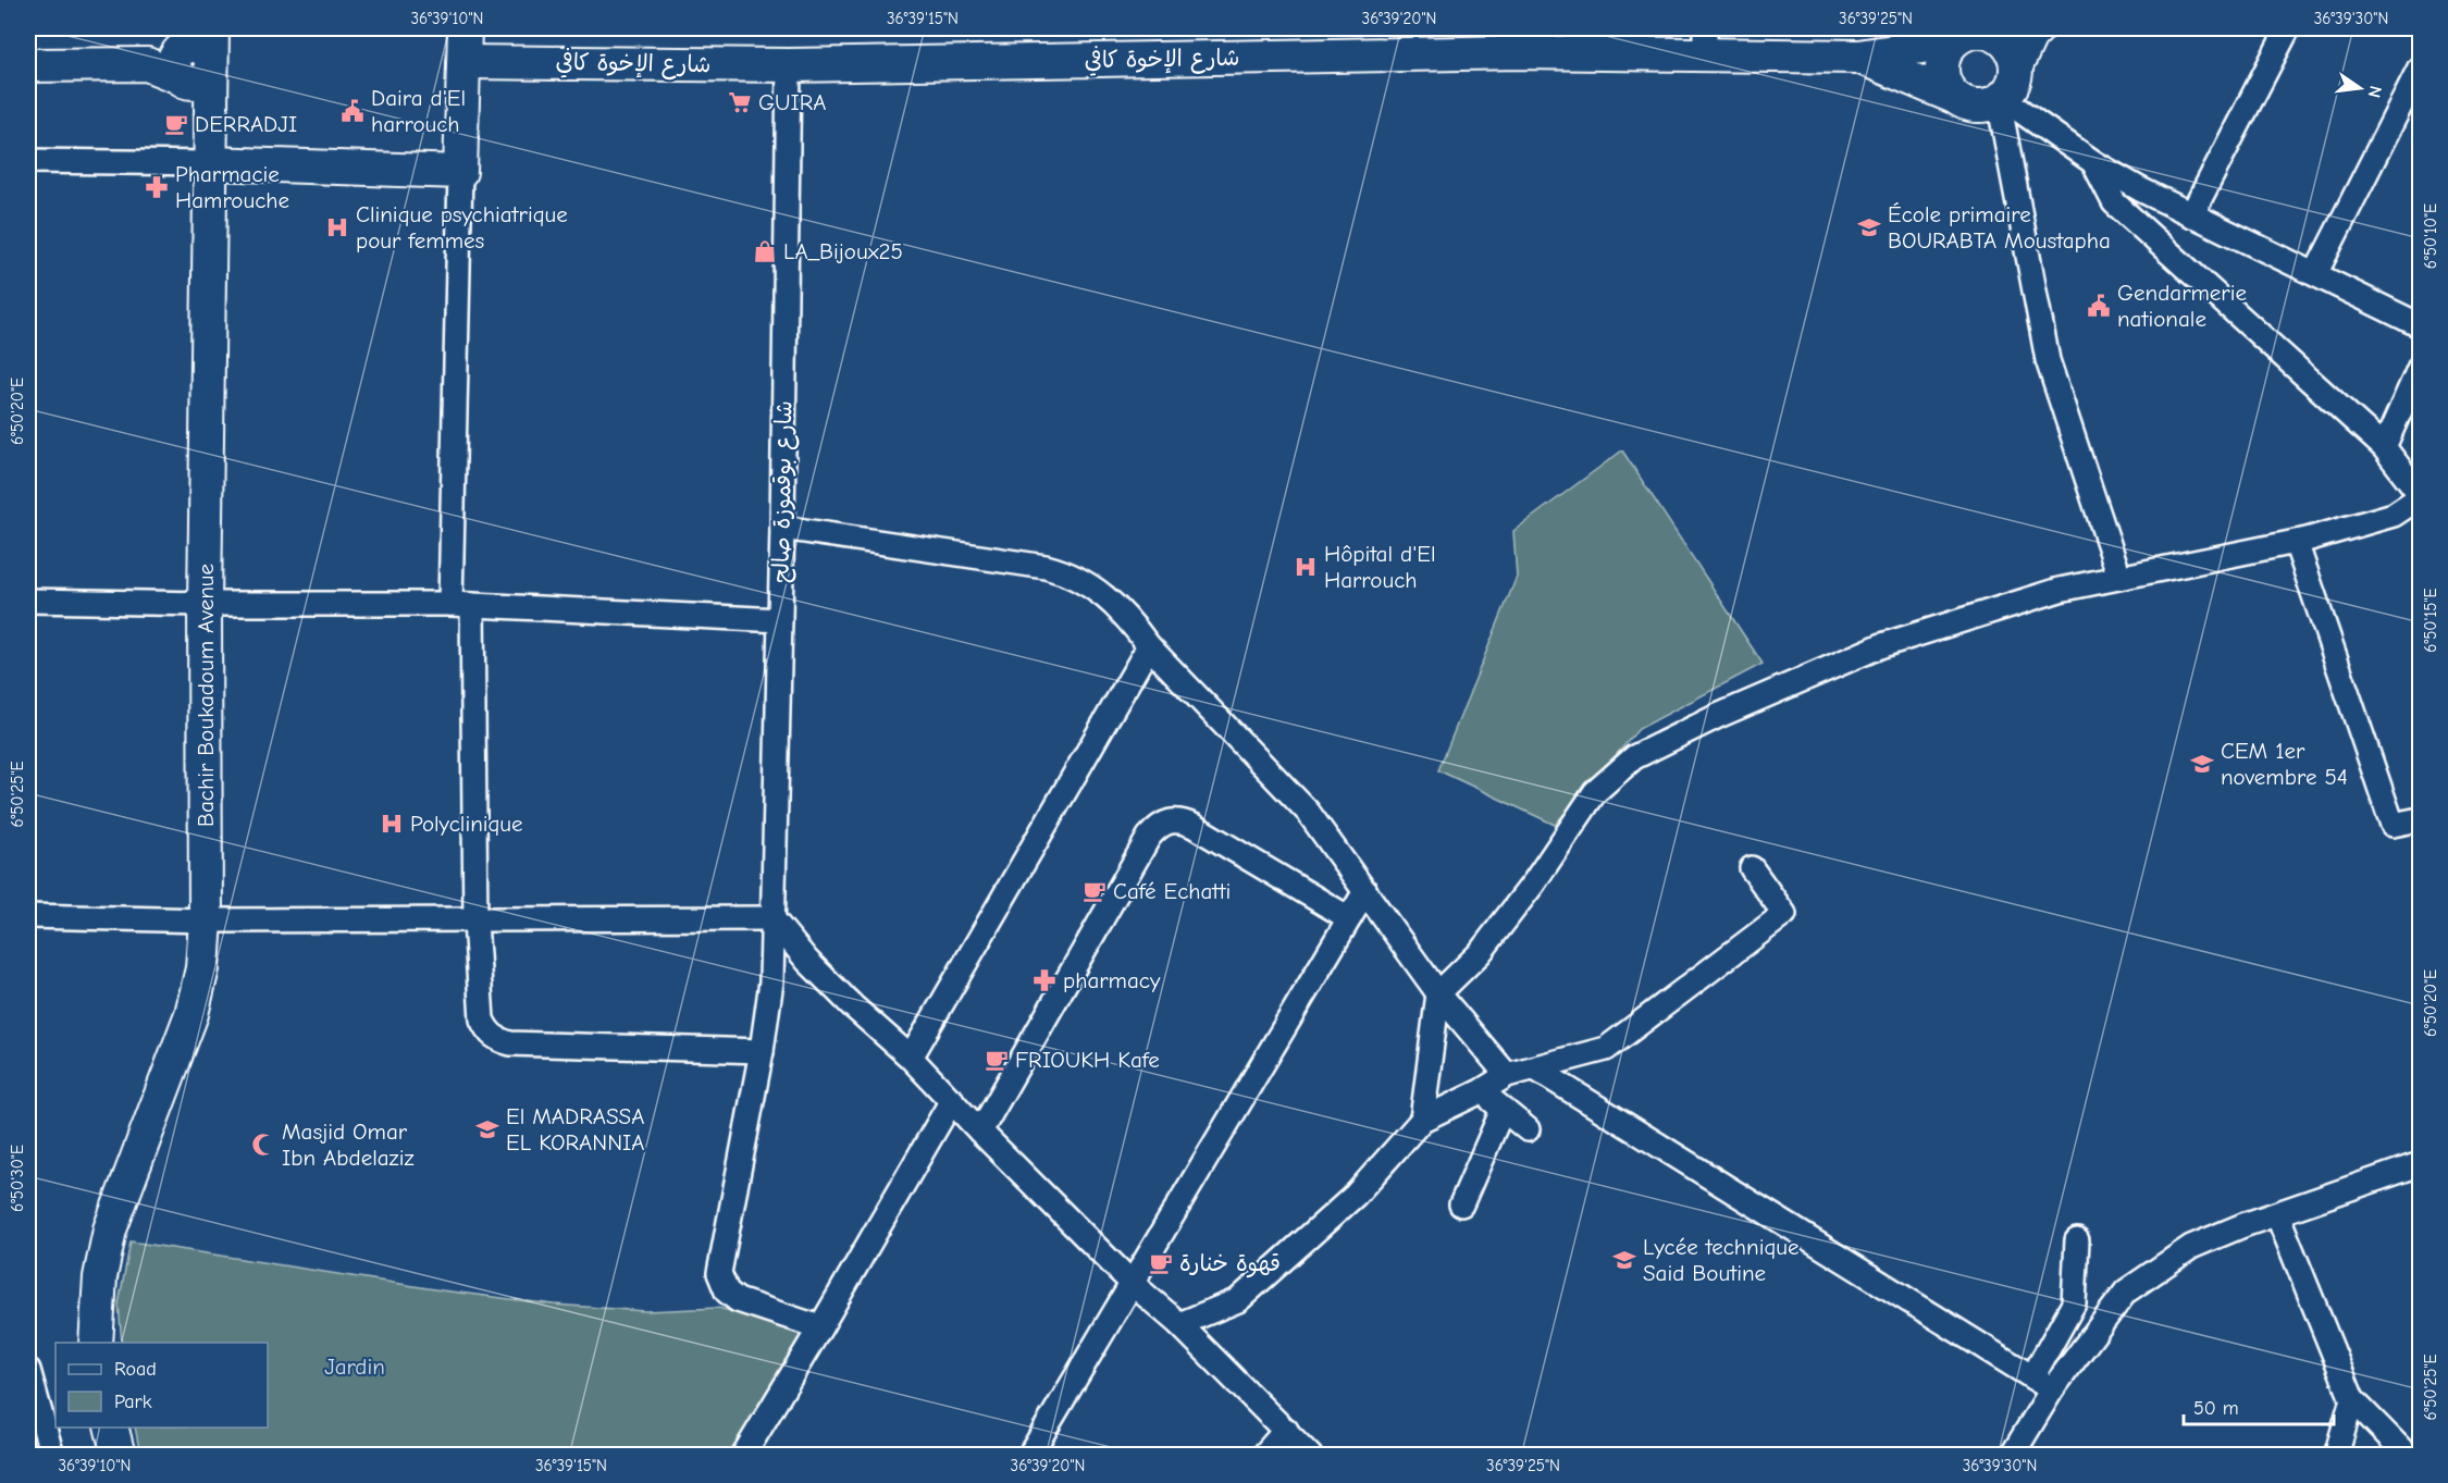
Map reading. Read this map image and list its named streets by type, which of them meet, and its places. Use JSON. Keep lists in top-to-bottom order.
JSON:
{
  "streets": {
    "main road": ["شارع الإخوة كافي", "Bachir Boukadoum Avenue"],
    "street": ["شارع بوقموزة صالح"]
  },
  "crossings": [
    ["شارع الإخوة كافي", "شارع بوقموزة صالح"]
  ],
  "parks": ["Jardin"],
  "places": {
    "supermarket": ["GUIRA"],
    "public building": ["Daira d'El harrouch", "Gendarmerie nationale"],
    "cafe": [
      "DERRADJI",
      "Café Echatti",
      "FRIOUKH Kafe",
      "قهوة خنارة"
    ],
    "pharmacy": ["Pharmacie Hamrouche", "pharmacy"],
    "hospital": ["Clinique psychiatrique pour femmes", "Hôpital d'El Harrouch", "Polyclinique"],
    "school or university": [
      "École primaire BOURABTA Moustapha",
      "CEM 1er novembre 54",
      "El MADRASSA EL KORANNIA",
      "Lycée technique Said Boutine"
    ],
    "shop": ["LA_Bijoux25"],
    "mosque": ["Masjid Omar Ibn Abdelaziz"]
  },
  "legend": ["Road", "Park"],
  "scale_bar": "50 m",
  "north": "right",
  "coordinates": [
    "36°39'10\"N",
    "36°39'15\"N",
    "36°39'20\"N",
    "36°39'25\"N",
    "36°39'30\"N",
    "6°50'10\"E",
    "6°50'20\"E",
    "6°50'15\"E",
    "6°50'25\"E",
    "6°50'30\"E"
  ]
}
